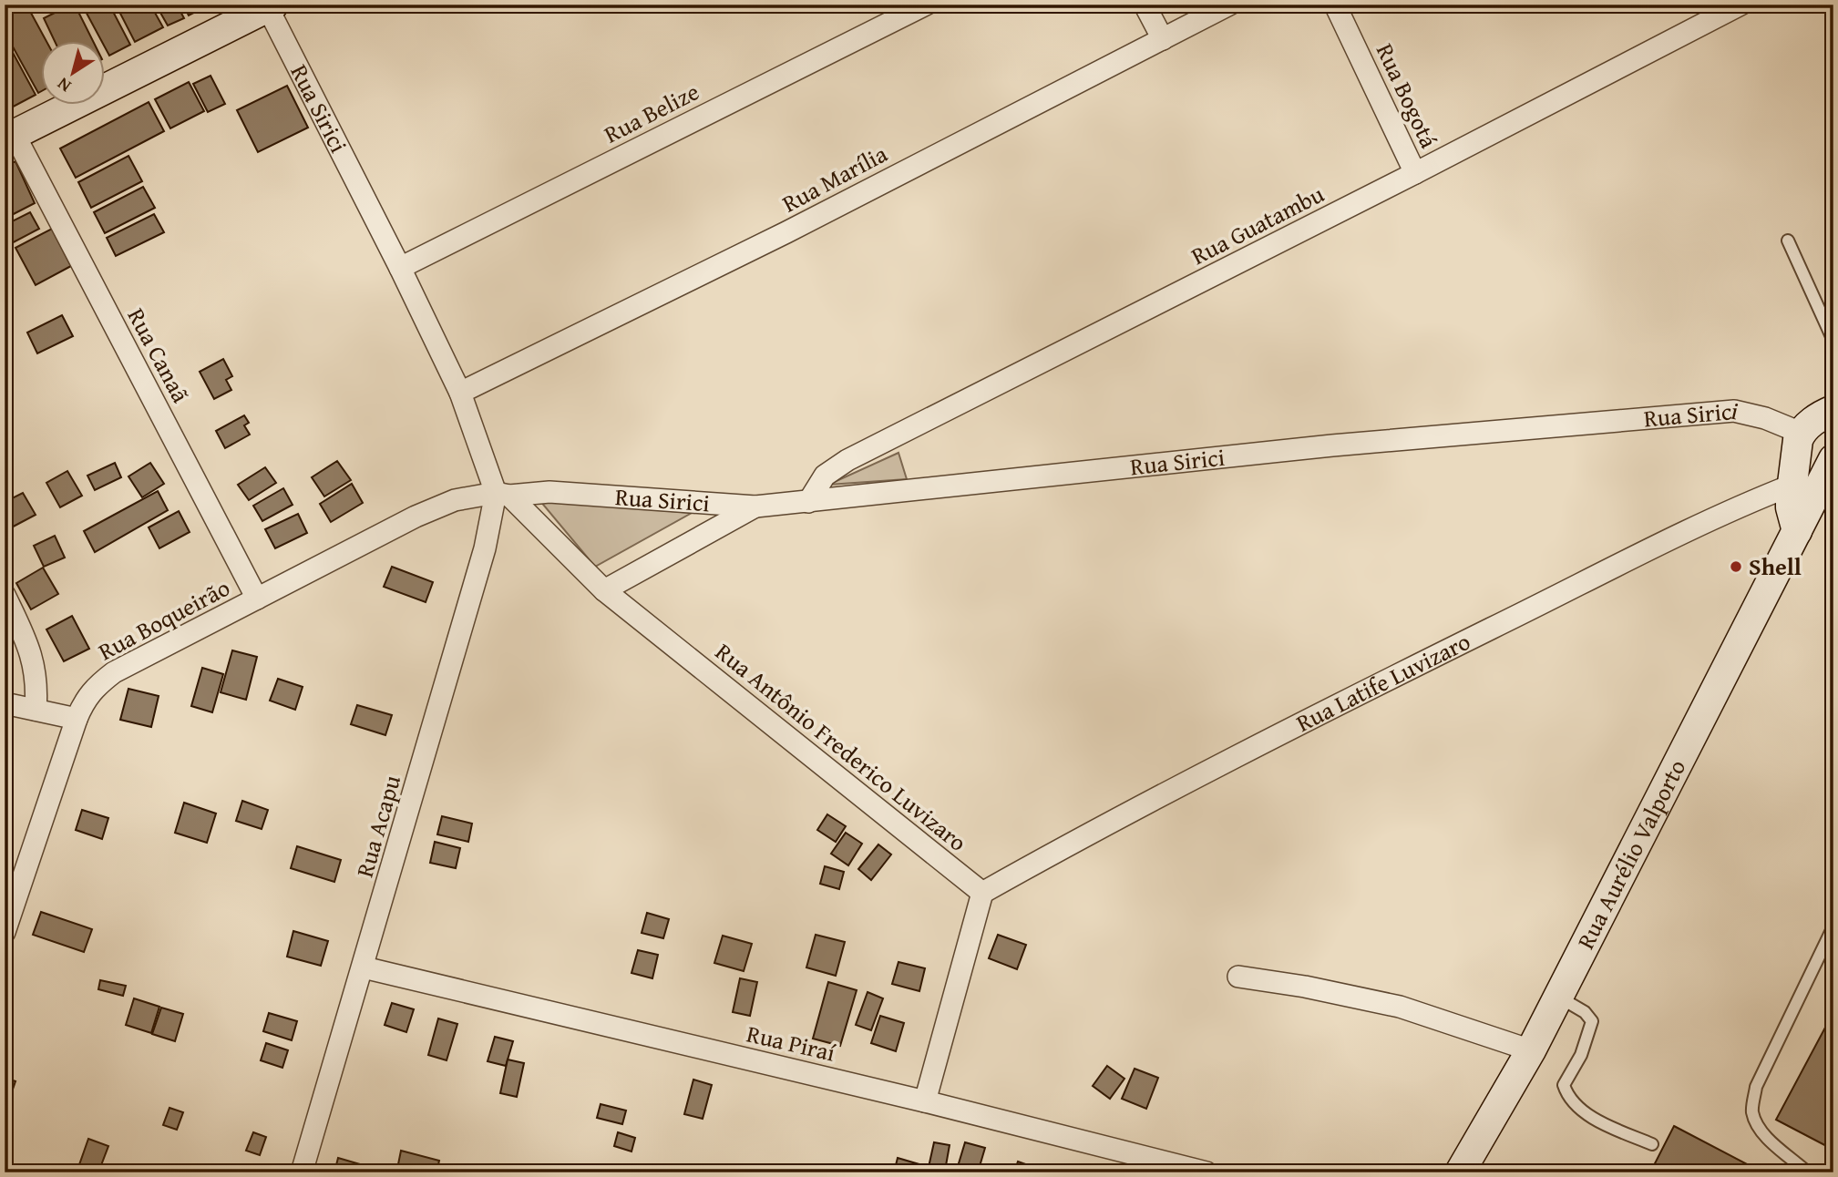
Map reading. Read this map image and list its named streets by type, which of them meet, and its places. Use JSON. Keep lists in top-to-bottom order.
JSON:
{
  "streets": {
    "main road": ["Rua Aurélio Valporto"],
    "street": [
      "Rua Bogotá",
      "Rua Sirici",
      "Rua Belize",
      "Rua Marília",
      "Rua Guatambu",
      "Rua Canaã",
      "Rua Boqueirão",
      "Rua Latife Luvizaro",
      "Rua Antônio Frederico Luvizaro",
      "Rua Acapu",
      "Rua Piraí"
    ]
  },
  "crossings": [
    ["Rua Bogotá", "Rua Guatambu"],
    ["Rua Sirici", "Rua Belize"],
    ["Rua Sirici", "Rua Marília"],
    ["Rua Sirici", "Rua Guatambu"],
    ["Rua Sirici", "Rua Boqueirão"],
    ["Rua Sirici", "Rua Antônio Frederico Luvizaro"],
    ["Rua Sirici", "Rua Acapu"],
    ["Rua Canaã", "Rua Boqueirão"],
    ["Rua Boqueirão", "Rua Antônio Frederico Luvizaro"],
    ["Rua Boqueirão", "Rua Acapu"],
    ["Rua Latife Luvizaro", "Rua Antônio Frederico Luvizaro"],
    ["Rua Antônio Frederico Luvizaro", "Rua Acapu"],
    ["Rua Acapu", "Rua Piraí"]
  ],
  "places": ["Shell"],
  "north": "bottom left"
}
